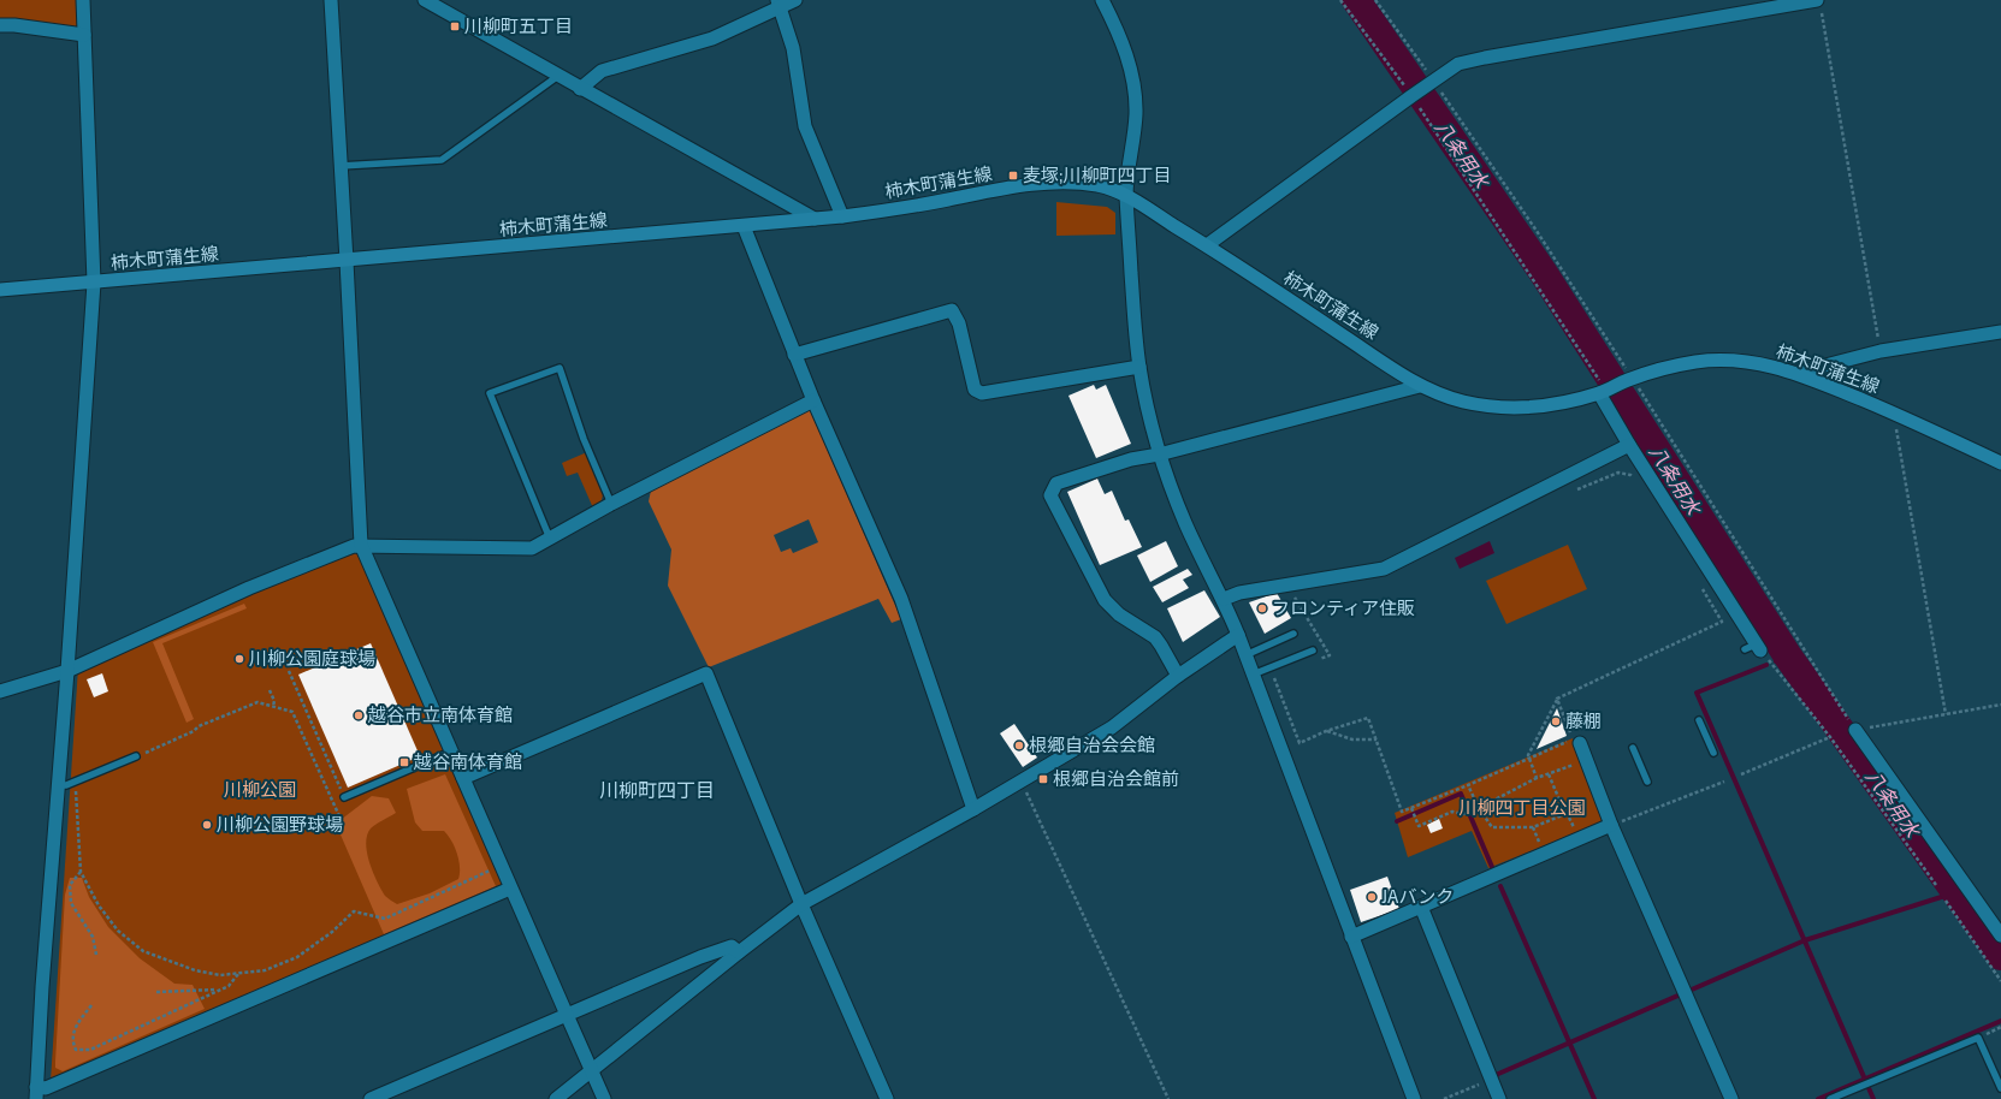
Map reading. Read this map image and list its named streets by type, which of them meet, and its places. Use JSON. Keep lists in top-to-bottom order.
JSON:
{
  "streets": {
    "main road": ["柿木町蒲生線"]
  },
  "districts": ["川柳町四丁目"],
  "water": ["八条用水"],
  "parks": ["川柳公園", "川柳四丁目公園"],
  "places": {
    "transit": [
      "川柳町五丁目",
      "麦塚;川柳町四丁目",
      "越谷南体育館",
      "根郷自治会館前"
    ],
    "other": [
      "フロンティア住販",
      "川柳公園庭球場",
      "越谷市立南体育館",
      "藤棚",
      "根郷自治会会館",
      "川柳公園野球場",
      "JAバンク"
    ]
  }
}
